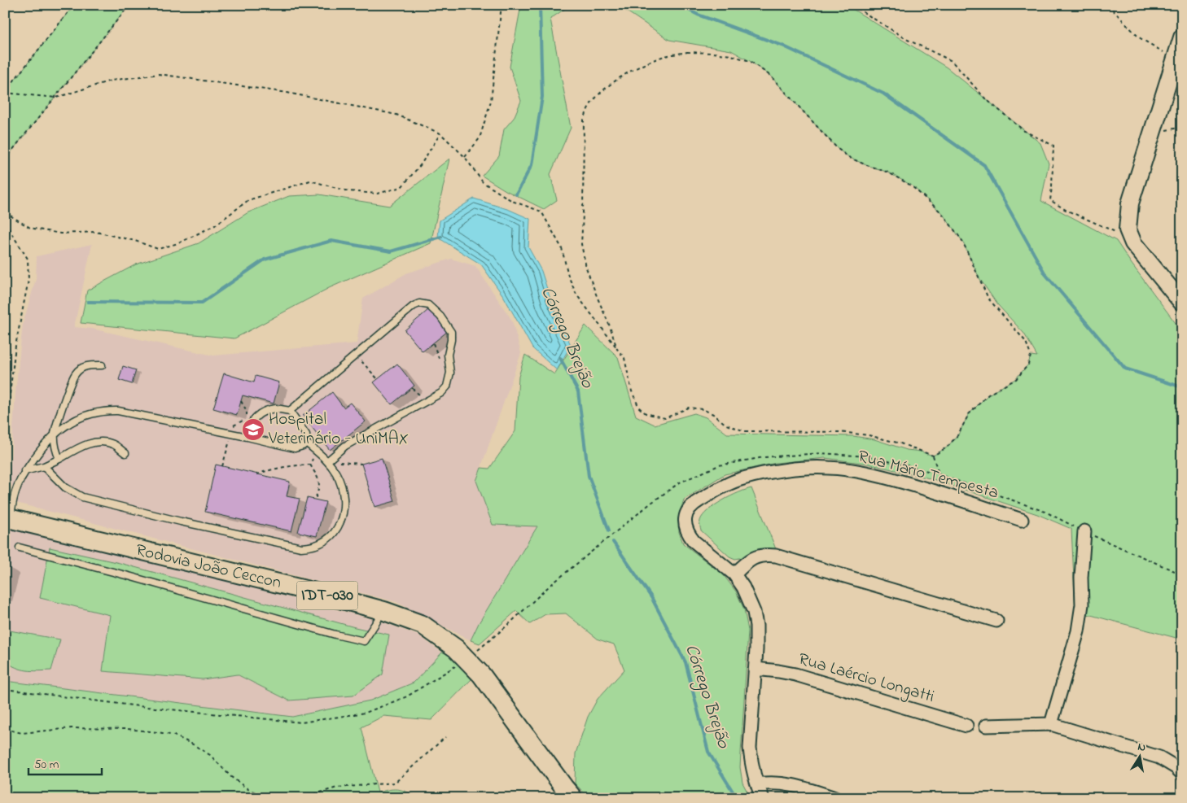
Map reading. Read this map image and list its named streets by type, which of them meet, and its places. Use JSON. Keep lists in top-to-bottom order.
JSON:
{
  "streets": {
    "main road": ["Rodovia João Ceccon", "IDT-030"],
    "street": ["Rua Mário Tempesta", "Rua Laércio Longatti"]
  },
  "crossings": [
    ["Rua Mário Tempesta", "Rua Laércio Longatti"]
  ],
  "water": ["Córrego Brejão"],
  "places": {
    "school or university": ["Hospital Veterinário - UniMAX"]
  },
  "scale_bar": "50 m",
  "north": "top"
}
